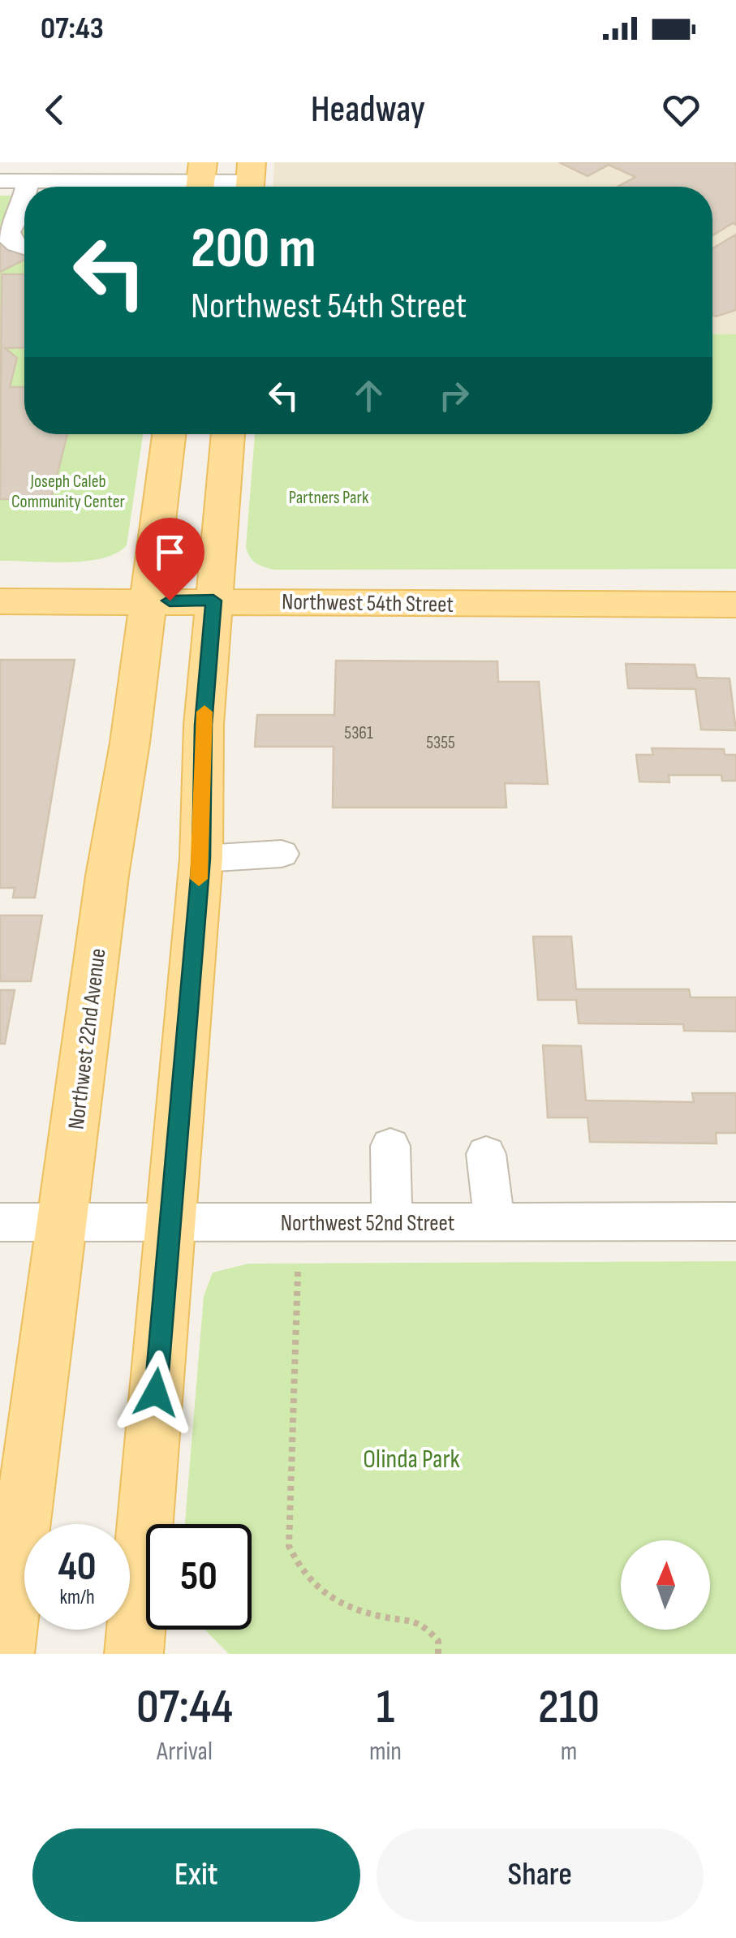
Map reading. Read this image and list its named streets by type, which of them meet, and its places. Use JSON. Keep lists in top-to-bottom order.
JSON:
{
  "streets": {
    "main road": ["Northwest 54th Street", "Northwest 22nd Avenue"],
    "street": ["Northwest 52nd Street"]
  },
  "crossings": [
    ["Northwest 54th Street", "Northwest 22nd Avenue"],
    ["Northwest 22nd Avenue", "Northwest 52nd Street"]
  ],
  "parks": ["Joseph Caleb Community Center", "Partners Park", "Olinda Park"],
  "house_numbers": ["5361", "5355"],
  "north": "top",
  "page": {
    "status": "07:43",
    "header": "Headway",
    "turn": ["200 m", "Northwest 54th Street"],
    "speed": "40 km/h",
    "limit": "50",
    "eta": [
      "07:44",
      "Arrival",
      "1",
      "min",
      "210",
      "m"
    ],
    "buttons": ["Exit", "Share"]
  }
}
